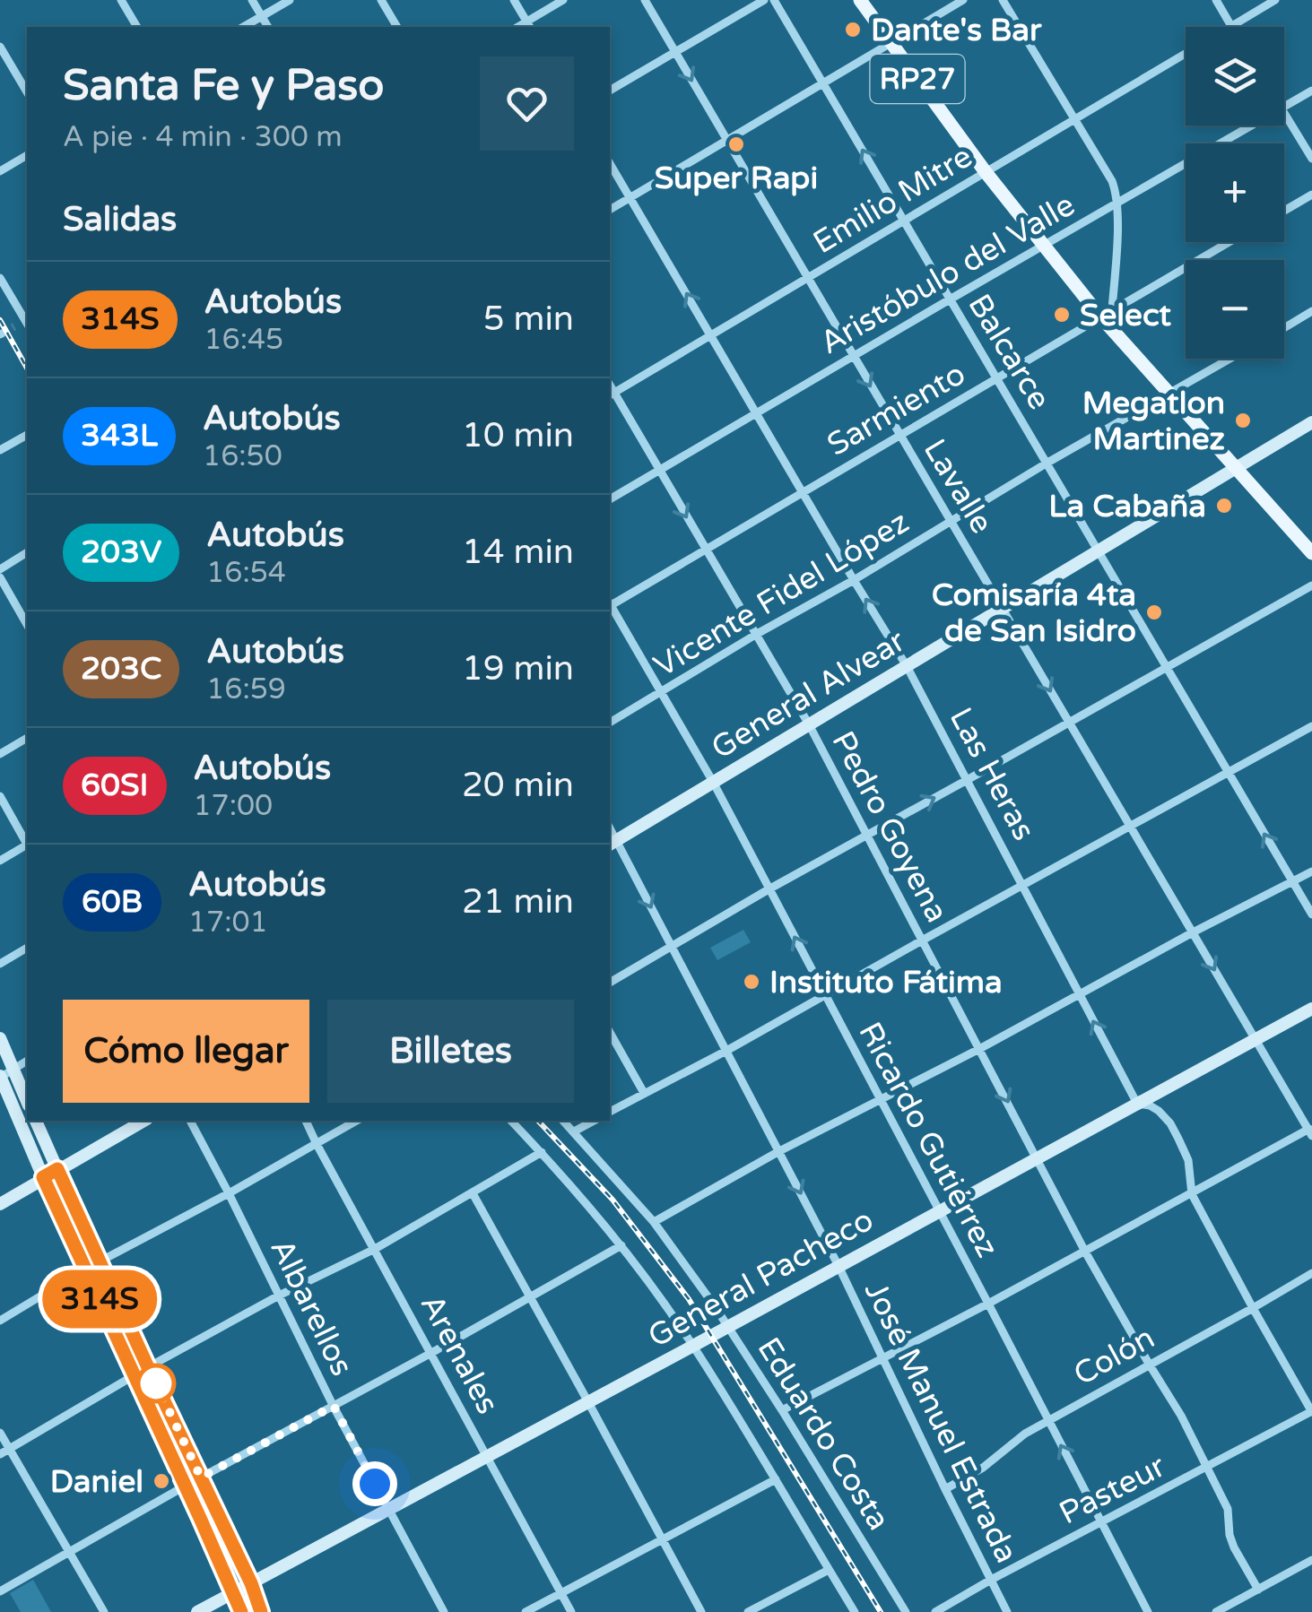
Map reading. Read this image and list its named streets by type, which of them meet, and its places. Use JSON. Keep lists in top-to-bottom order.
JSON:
{
  "streets": {
    "main road": ["RP27"],
    "street": [
      "Emilio Mitre",
      "Aristóbulo del Valle",
      "Balcarce",
      "Sarmiento",
      "Lavalle",
      "Vicente Fidel López",
      "General Alvear",
      "Las Heras",
      "Pedro Goyena",
      "Ricardo Gutiérrez",
      "General Pacheco",
      "Albarellos",
      "Arenales",
      "Colón",
      "José Manuel Estrada",
      "Eduardo Costa",
      "Pasteur"
    ]
  },
  "crossings": [
    ["RP27", "Emilio Mitre"],
    ["RP27", "Aristóbulo del Valle"],
    ["RP27", "Sarmiento"],
    ["RP27", "Vicente Fidel López"],
    ["RP27", "General Alvear"],
    ["Emilio Mitre", "Balcarce"],
    ["Emilio Mitre", "Lavalle"],
    ["Emilio Mitre", "Las Heras"],
    ["Emilio Mitre", "Pedro Goyena"],
    ["Aristóbulo del Valle", "Balcarce"],
    ["Aristóbulo del Valle", "Lavalle"],
    ["Aristóbulo del Valle", "Las Heras"],
    ["Aristóbulo del Valle", "Pedro Goyena"],
    ["Balcarce", "Sarmiento"],
    ["Balcarce", "Vicente Fidel López"],
    ["Balcarce", "General Alvear"],
    ["Sarmiento", "Lavalle"],
    ["Sarmiento", "Las Heras"],
    ["Sarmiento", "Pedro Goyena"],
    ["Lavalle", "Vicente Fidel López"],
    ["Lavalle", "General Alvear"],
    ["Lavalle", "General Pacheco"],
    ["Vicente Fidel López", "Las Heras"],
    ["Vicente Fidel López", "Pedro Goyena"],
    ["Vicente Fidel López", "Ricardo Gutiérrez"],
    ["General Alvear", "Las Heras"],
    ["General Alvear", "Pedro Goyena"],
    ["General Alvear", "Ricardo Gutiérrez"],
    ["General Alvear", "José Manuel Estrada"],
    ["Las Heras", "General Pacheco"],
    ["Las Heras", "Colón"],
    ["Las Heras", "Pasteur"],
    ["Pedro Goyena", "General Pacheco"],
    ["Pedro Goyena", "Colón"],
    ["Pedro Goyena", "Pasteur"],
    ["Ricardo Gutiérrez", "General Pacheco"],
    ["Ricardo Gutiérrez", "Colón"],
    ["Ricardo Gutiérrez", "Pasteur"],
    ["General Pacheco", "Albarellos"],
    ["General Pacheco", "Arenales"],
    ["General Pacheco", "José Manuel Estrada"],
    ["General Pacheco", "Eduardo Costa"],
    ["Colón", "José Manuel Estrada"],
    ["José Manuel Estrada", "Pasteur"]
  ],
  "places": [
    "Dante's Bar",
    "Super Rapi",
    "Select",
    "Megatlon Martinez",
    "La Cabaña",
    "Comisaría 4ta de San Isidro",
    "Instituto Fátima",
    "Daniel"
  ],
  "lines": ["bus line 314S"],
  "page": {
    "on_map": "314S",
    "map_buttons": ["+", "−"],
    "heading": [
      ["Santa Fe y Paso", "A pie · 4 min · 300 m"],
      "Salidas"
    ],
    "list": [
      {
        "mark": "314S",
        "name": "Autobús",
        "note": "16:45",
        "value": "5 min"
      },
      {
        "mark": "343L",
        "name": "Autobús",
        "note": "16:50",
        "value": "10 min"
      },
      {
        "mark": "203V",
        "name": "Autobús",
        "note": "16:54",
        "value": "14 min"
      },
      {
        "mark": "203C",
        "name": "Autobús",
        "note": "16:59",
        "value": "19 min"
      },
      {
        "mark": "60SI",
        "name": "Autobús",
        "note": "17:00",
        "value": "20 min"
      },
      {
        "mark": "60B",
        "name": "Autobús",
        "note": "17:01",
        "value": "21 min"
      }
    ],
    "buttons": ["Cómo llegar", "Billetes"]
  }
}
